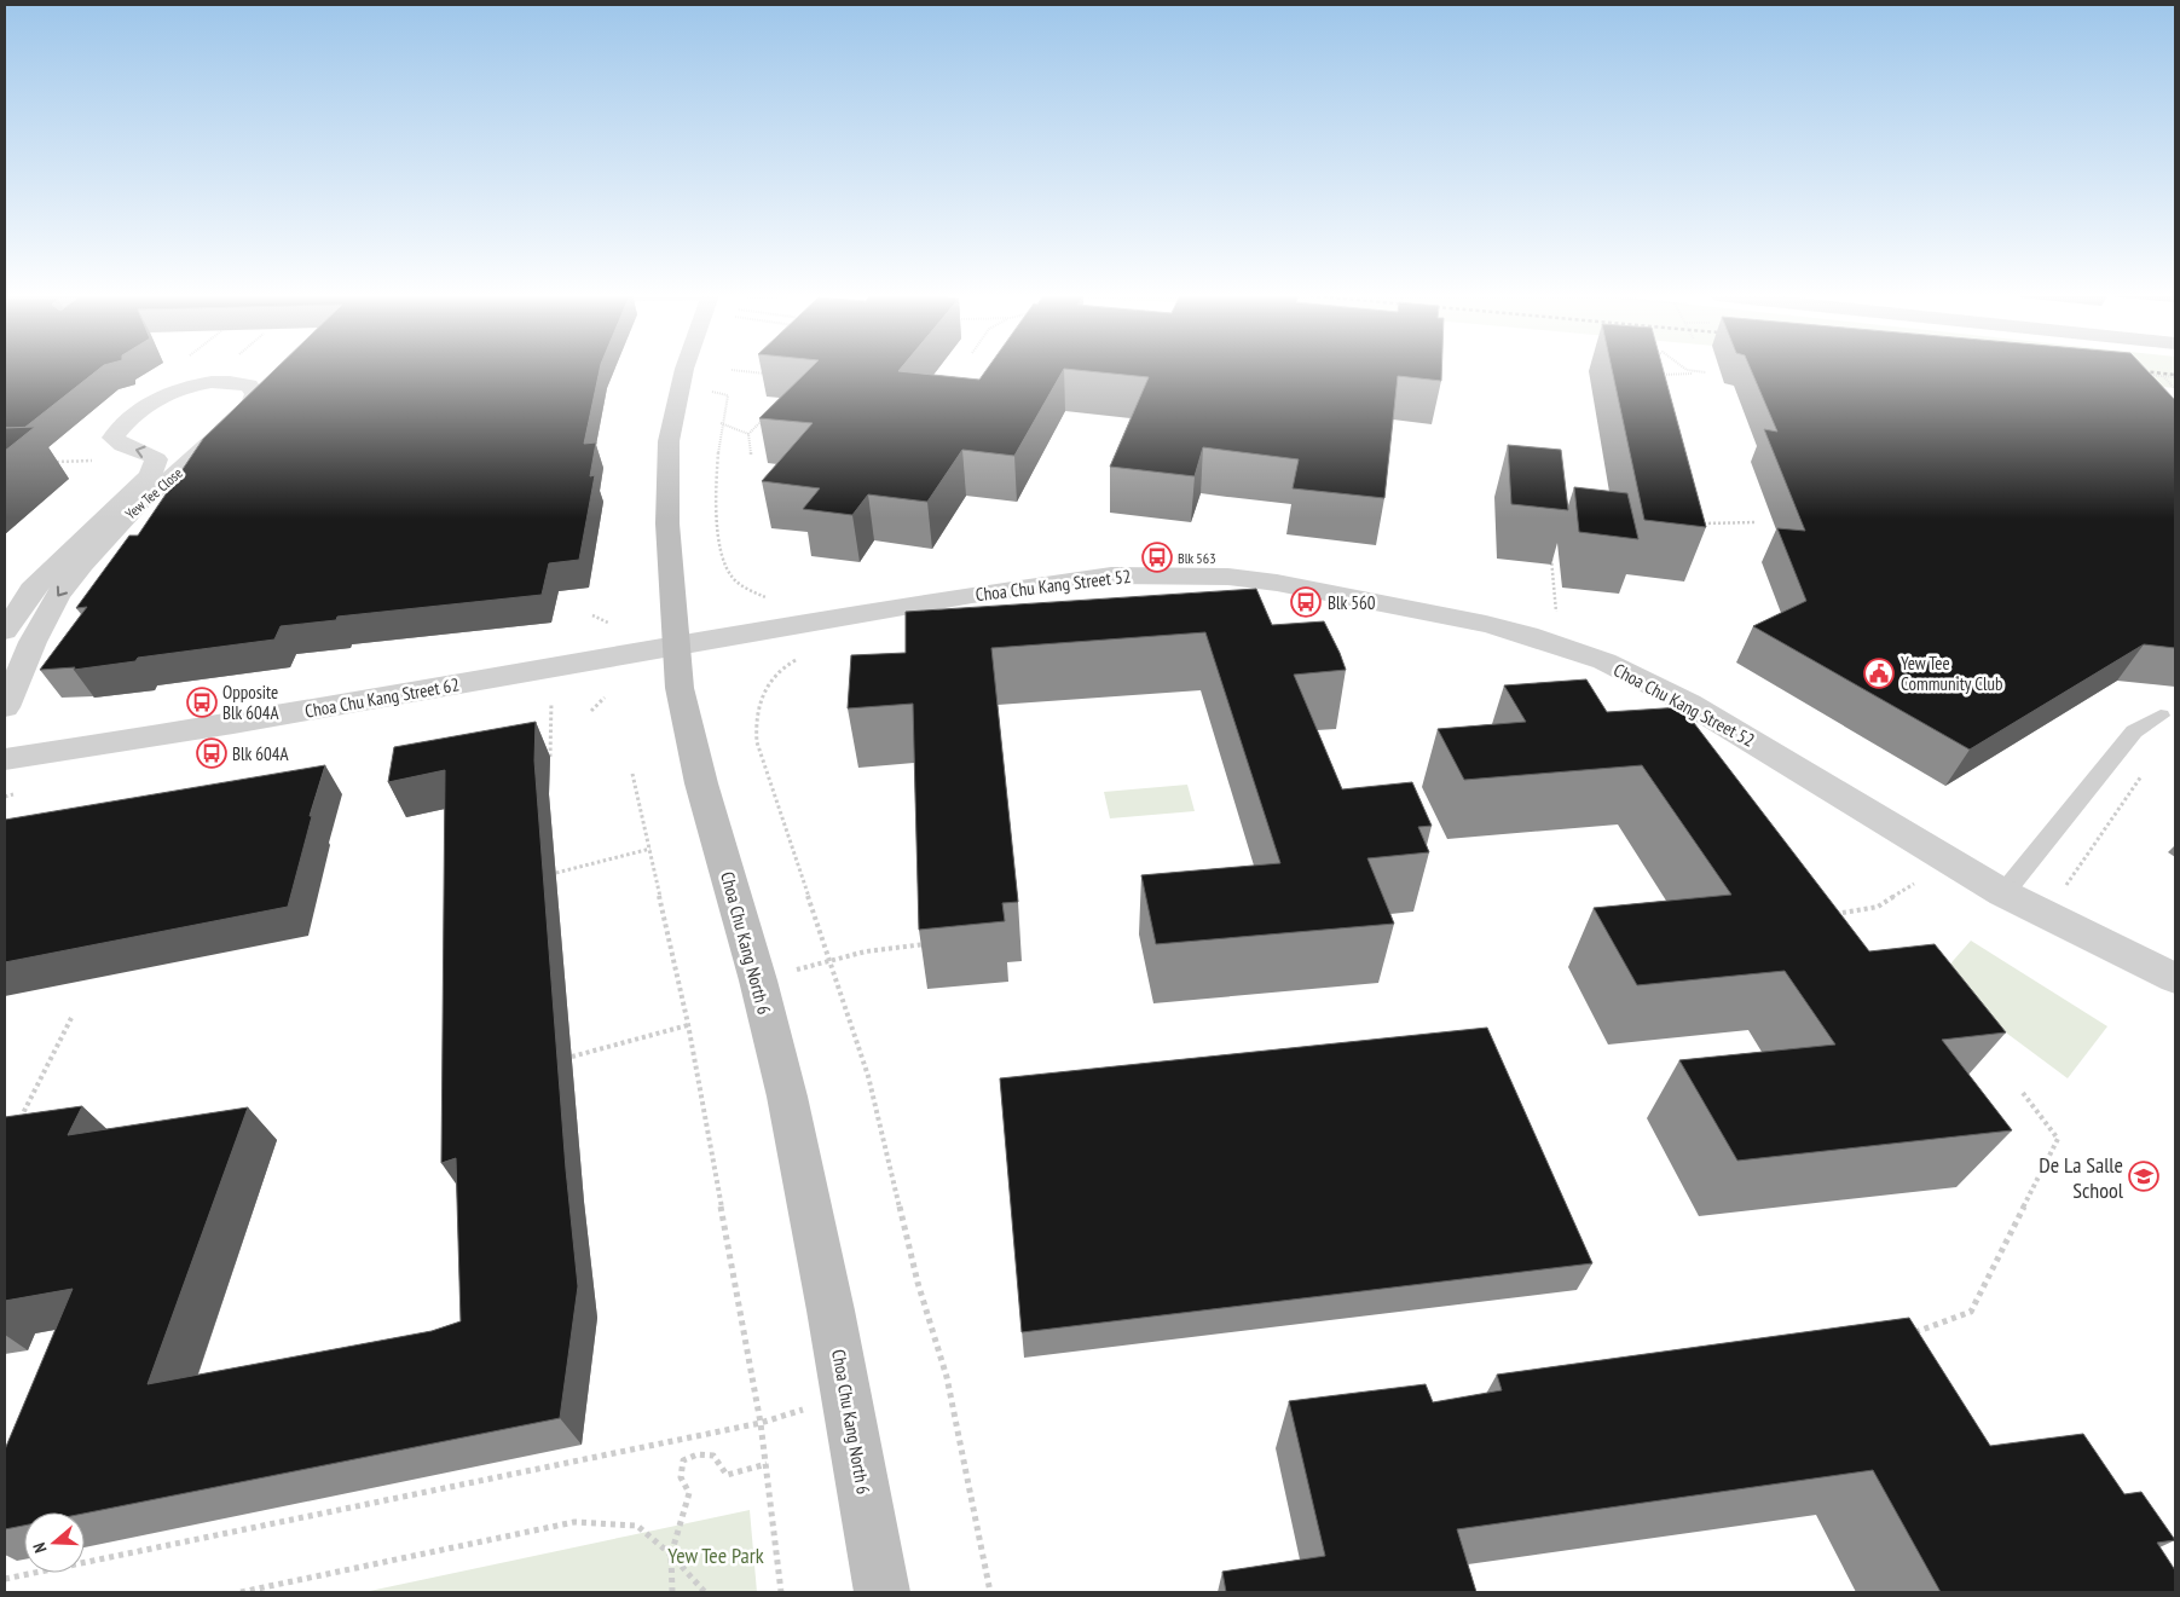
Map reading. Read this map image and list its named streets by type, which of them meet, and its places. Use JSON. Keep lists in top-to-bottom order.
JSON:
{
  "streets": {
    "street": [
      "Yew Tee Close",
      "Choa Chu Kang Street 52",
      "Choa Chu Kang Street 62",
      "Choa Chu Kang North 6"
    ]
  },
  "crossings": [
    ["Choa Chu Kang Street 52", "Choa Chu Kang Street 62"],
    ["Choa Chu Kang Street 52", "Choa Chu Kang North 6"],
    ["Choa Chu Kang Street 62", "Choa Chu Kang North 6"]
  ],
  "parks": ["Yew Tee Park"],
  "places": {
    "bus stop": [
      "Blk 563",
      "Blk 560",
      "Opposite Blk 604A",
      "Blk 604A"
    ],
    "public building": ["Yew Tee Community Club"],
    "school or university": ["De La Salle School"]
  },
  "north": "left"
}
